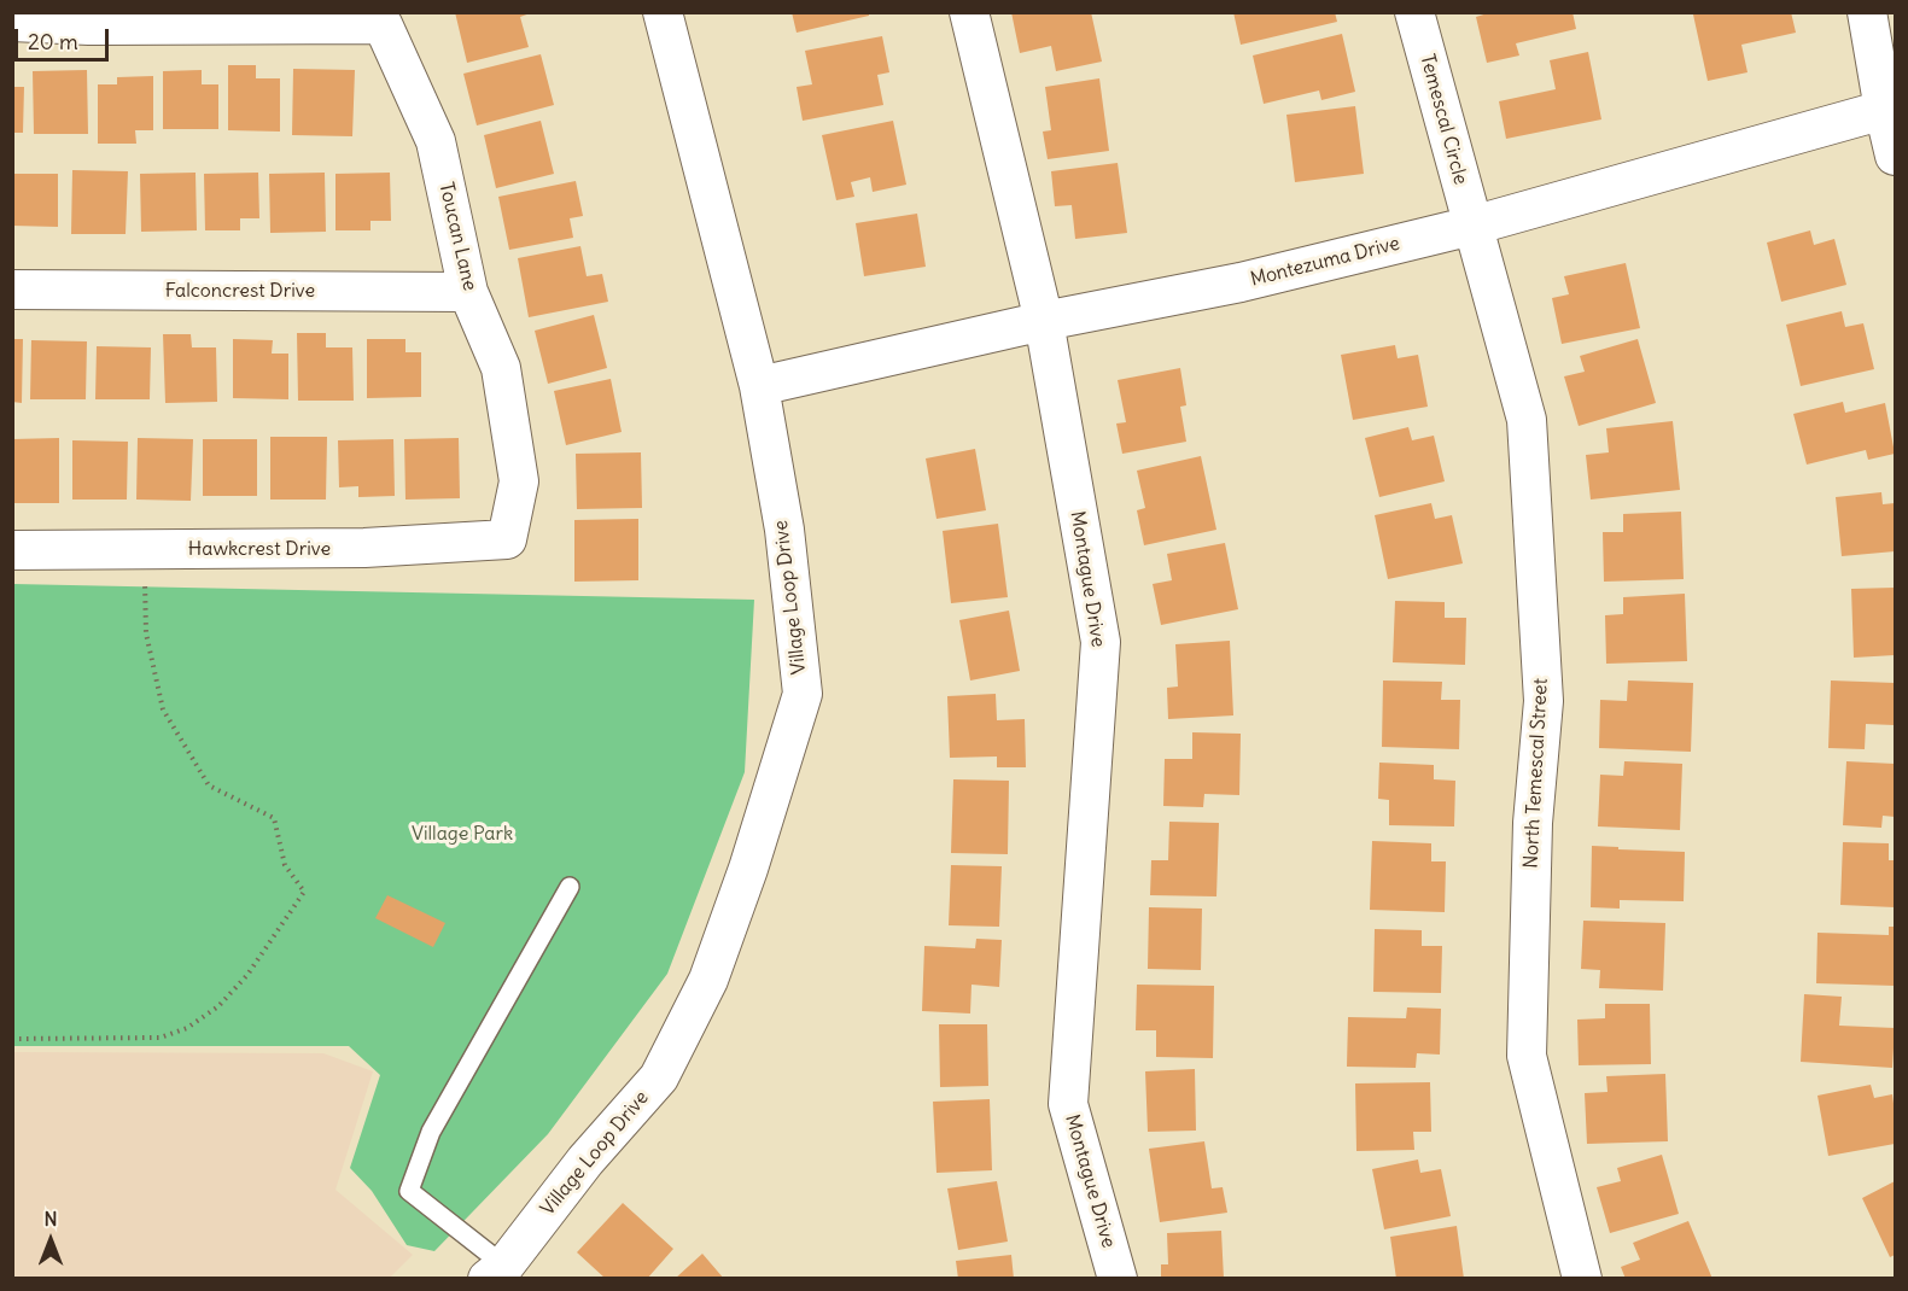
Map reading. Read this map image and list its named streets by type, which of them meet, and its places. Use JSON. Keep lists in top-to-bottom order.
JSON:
{
  "streets": {
    "street": [
      "Temescal Circle",
      "Toucan Lane",
      "Montezuma Drive",
      "Falconcrest Drive",
      "Hawkcrest Drive",
      "Montague Drive",
      "Village Loop Drive",
      "North Temescal Street"
    ]
  },
  "crossings": [
    ["Temescal Circle", "Montezuma Drive"],
    ["Temescal Circle", "North Temescal Street"],
    ["Toucan Lane", "Falconcrest Drive"],
    ["Toucan Lane", "Hawkcrest Drive"],
    ["Montezuma Drive", "Montague Drive"],
    ["Montezuma Drive", "Village Loop Drive"],
    ["Montezuma Drive", "North Temescal Street"]
  ],
  "parks": ["Village Park"],
  "scale_bar": "20 m",
  "north": "top"
}
